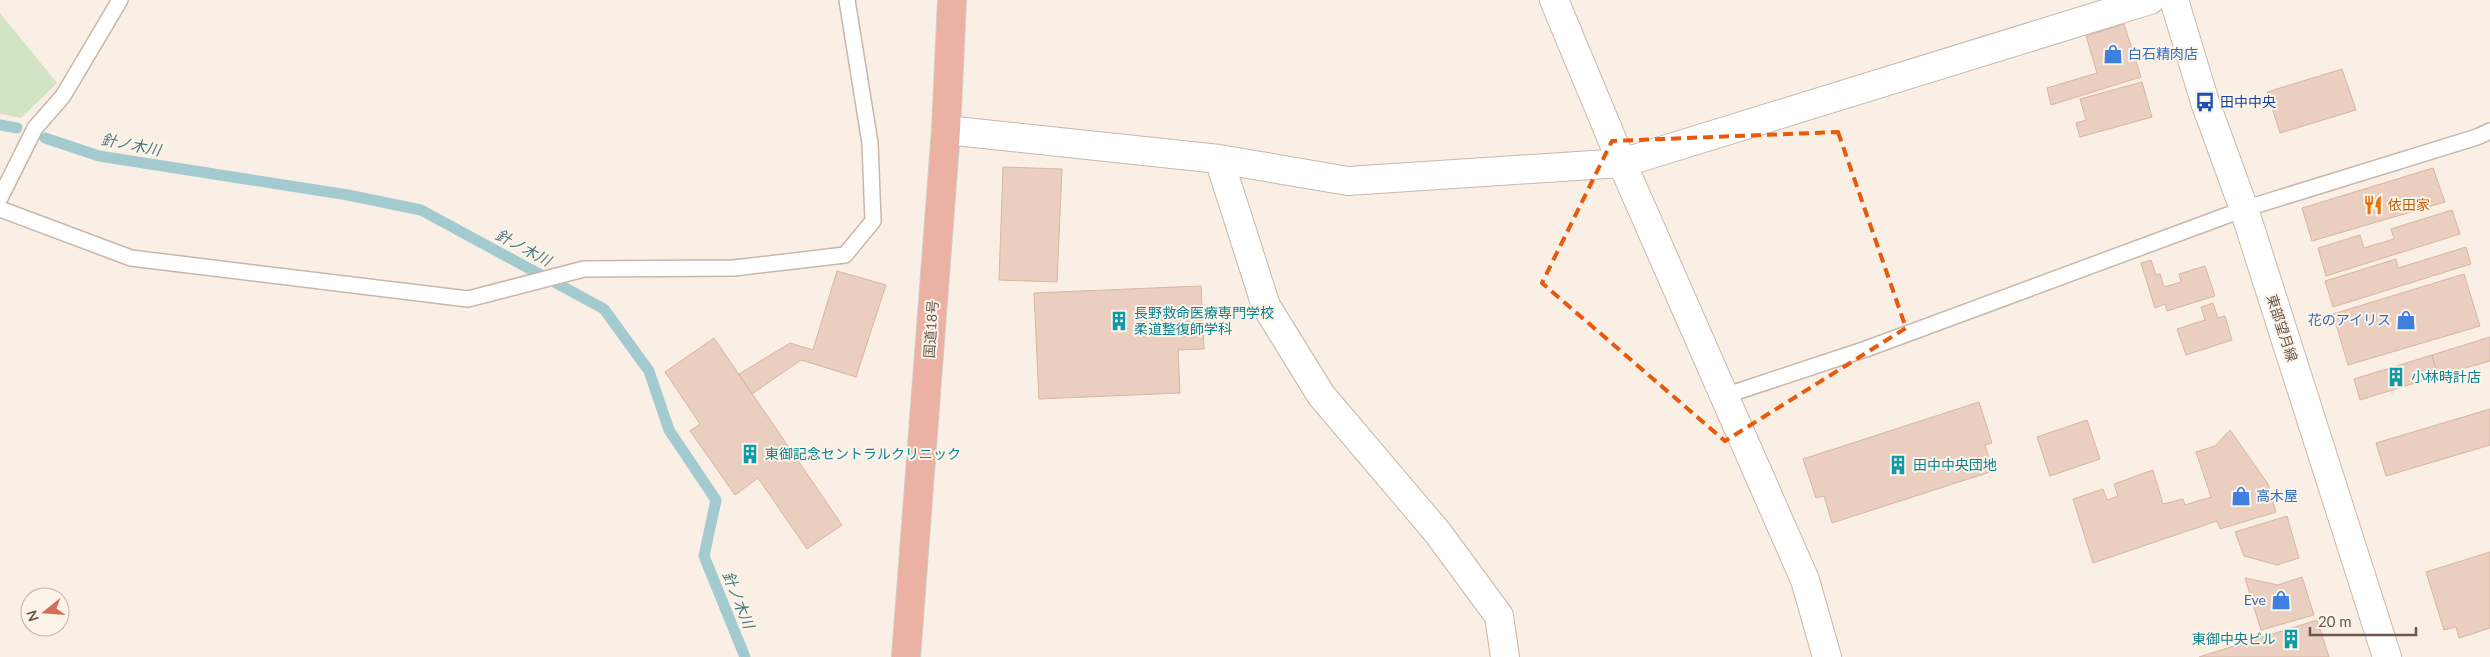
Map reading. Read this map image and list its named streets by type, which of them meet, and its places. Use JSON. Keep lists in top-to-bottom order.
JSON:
{
  "streets": {
    "highway": ["国道18号"],
    "street": ["東部望月線"]
  },
  "water": ["針ノ木川"],
  "places": {
    "shop": [
      "白石精肉店",
      "花のアイリス",
      "高木屋",
      "Eve"
    ],
    "bus stop": ["田中中央"],
    "restaurant": ["依田家"],
    "building": [
      "長野救命医療専門学校 柔道整復師学科",
      "小林時計店",
      "東御記念セントラルクリニック",
      "田中中央団地",
      "東御中央ビル"
    ]
  },
  "scale_bar": "20 m",
  "north": "left"
}
